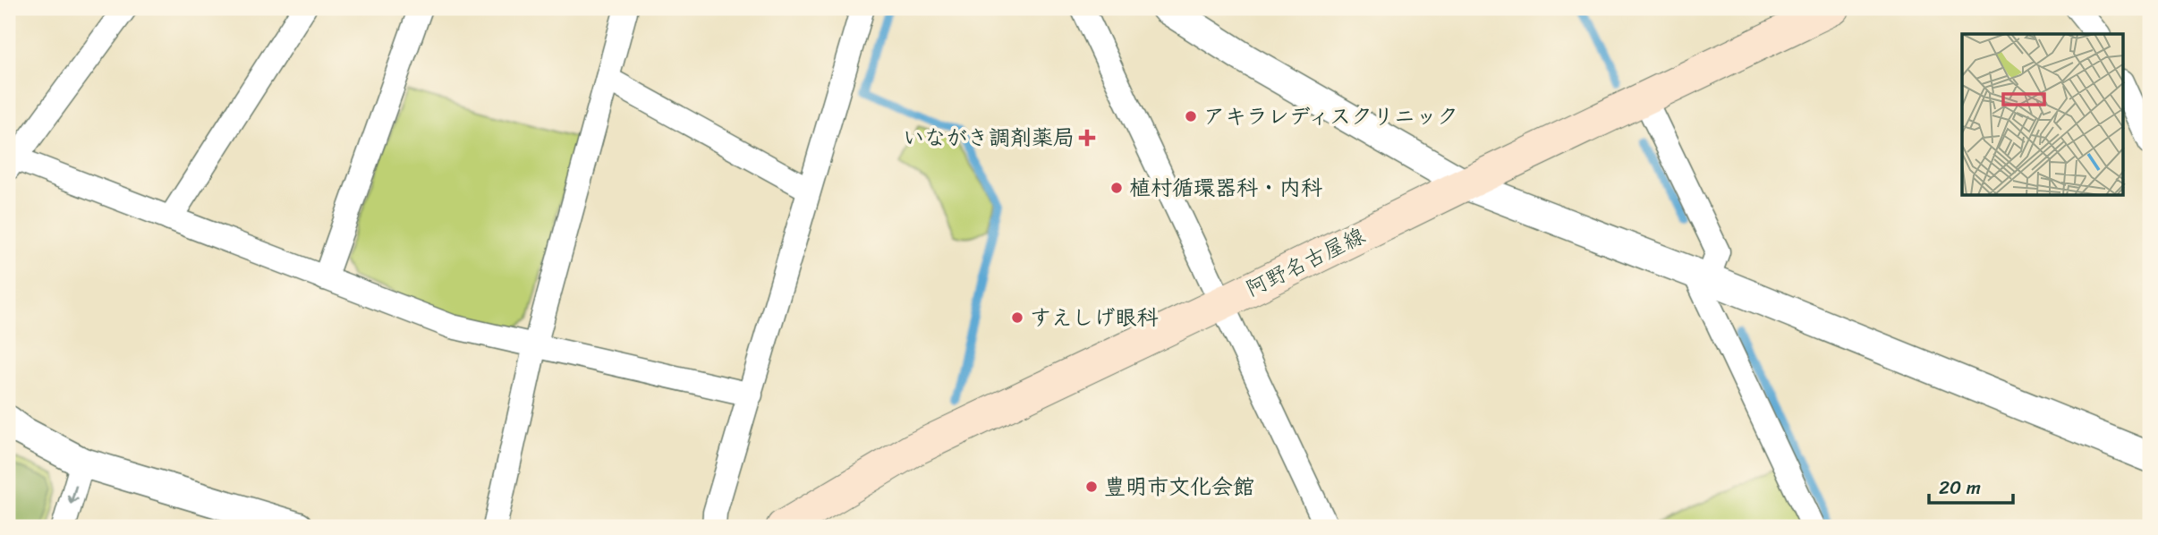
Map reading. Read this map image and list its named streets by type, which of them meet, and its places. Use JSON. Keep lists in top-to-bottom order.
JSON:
{
  "streets": {
    "main road": ["阿野名古屋線"]
  },
  "places": {
    "other": [
      "アキラレディスクリニック",
      "植村循環器科・内科",
      "すえしげ眼科",
      "豊明市文化会館"
    ],
    "health": ["いながき調剤薬局"]
  },
  "scale_bar": "20 m"
}
